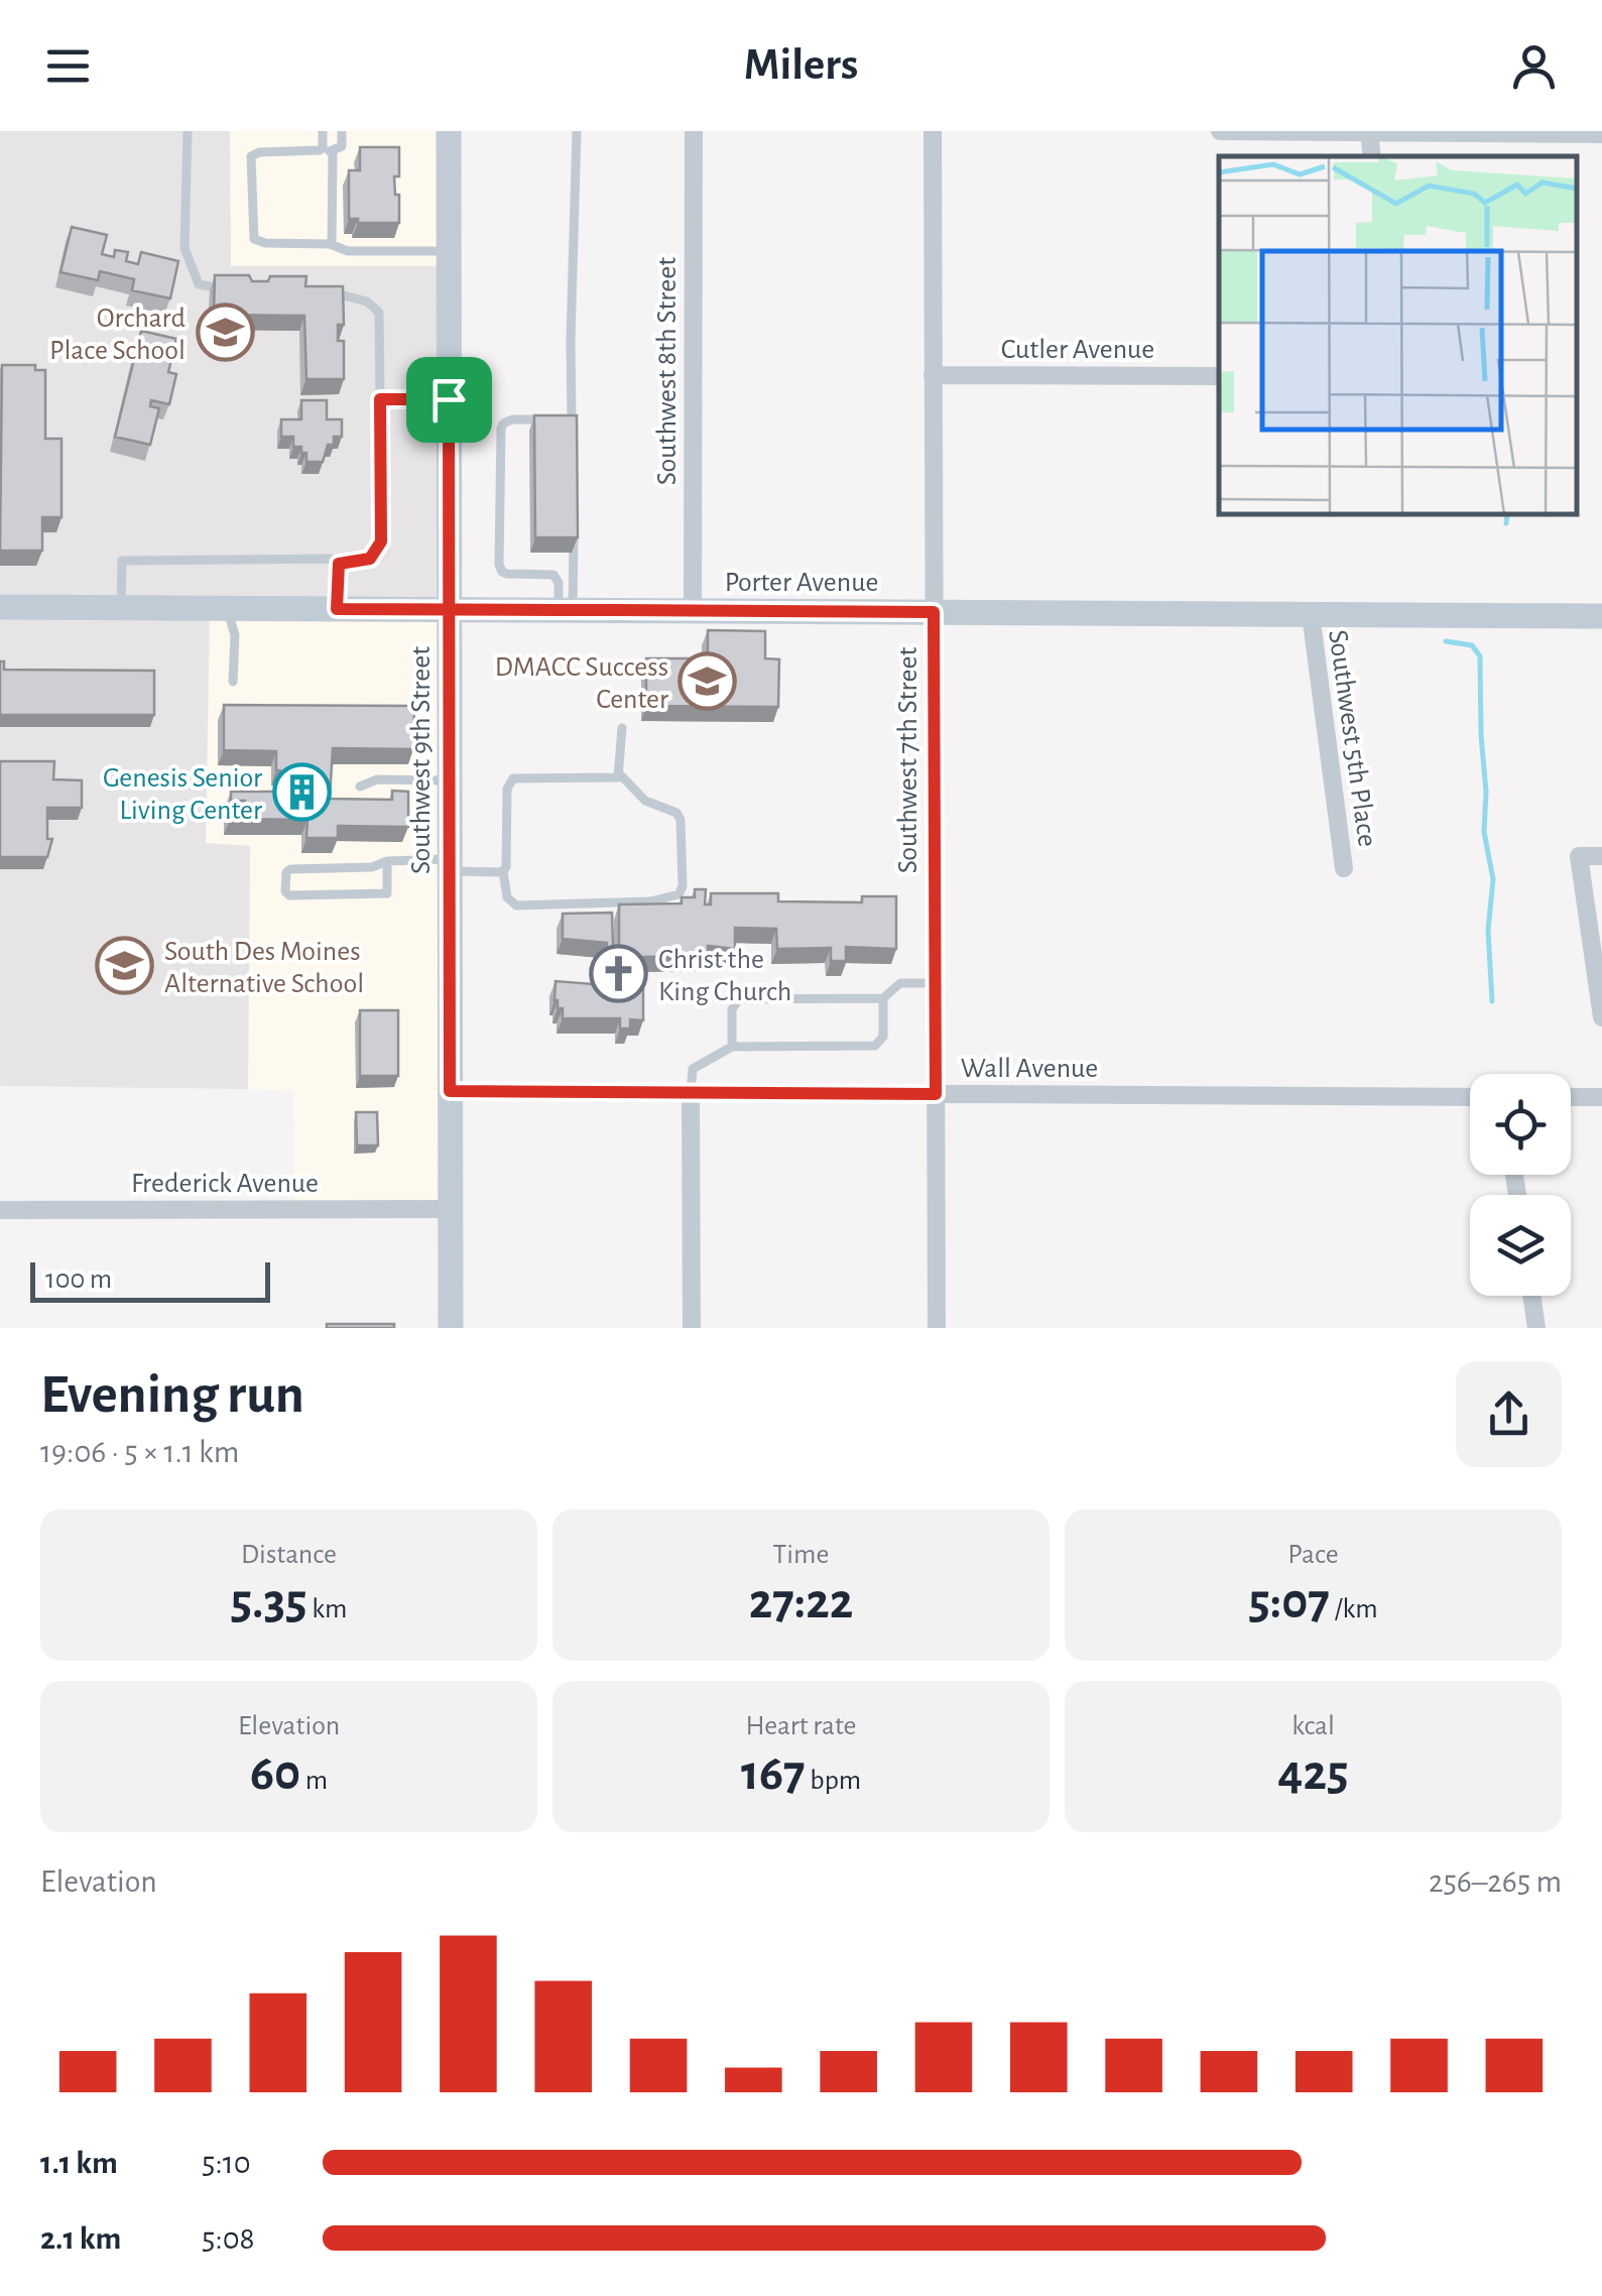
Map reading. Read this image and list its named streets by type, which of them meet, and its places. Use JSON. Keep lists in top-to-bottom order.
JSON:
{
  "streets": {
    "street": [
      "Cutler Avenue",
      "Southwest 8th Street",
      "Porter Avenue",
      "Southwest 5th Place",
      "Southwest 9th Street",
      "Southwest 7th Street",
      "Wall Avenue",
      "Frederick Avenue"
    ]
  },
  "crossings": [
    ["Cutler Avenue", "Southwest 7th Street"],
    ["Southwest 8th Street", "Porter Avenue"],
    ["Porter Avenue", "Southwest 5th Place"],
    ["Porter Avenue", "Southwest 9th Street"],
    ["Porter Avenue", "Southwest 7th Street"],
    ["Southwest 9th Street", "Wall Avenue"],
    ["Southwest 9th Street", "Frederick Avenue"],
    ["Southwest 7th Street", "Wall Avenue"]
  ],
  "places": {
    "school or university": ["Orchard Place School", "DMACC Success Center", "South Des Moines Alternative School"],
    "building": ["Genesis Senior Living Center"],
    "church": ["Christ the King Church"]
  },
  "scale_bar": "100 m",
  "page": {
    "header": "Milers",
    "scale": "100 m",
    "heading": ["Evening run", "19:06 · 5 × 1.1 km"],
    "stats": [
      ["Distance", "5.35 km"],
      ["Time", "27:22"],
      ["Pace", "5:07 /km"],
      ["Elevation", "60 m"],
      ["Heart rate", "167 bpm"],
      ["kcal", "425"]
    ],
    "chart": ["Elevation", "256–265 m"],
    "list": [
      {
        "name": "1.1 km",
        "note": "5:10"
      },
      {
        "name": "2.1 km",
        "note": "5:08"
      }
    ]
  }
}
